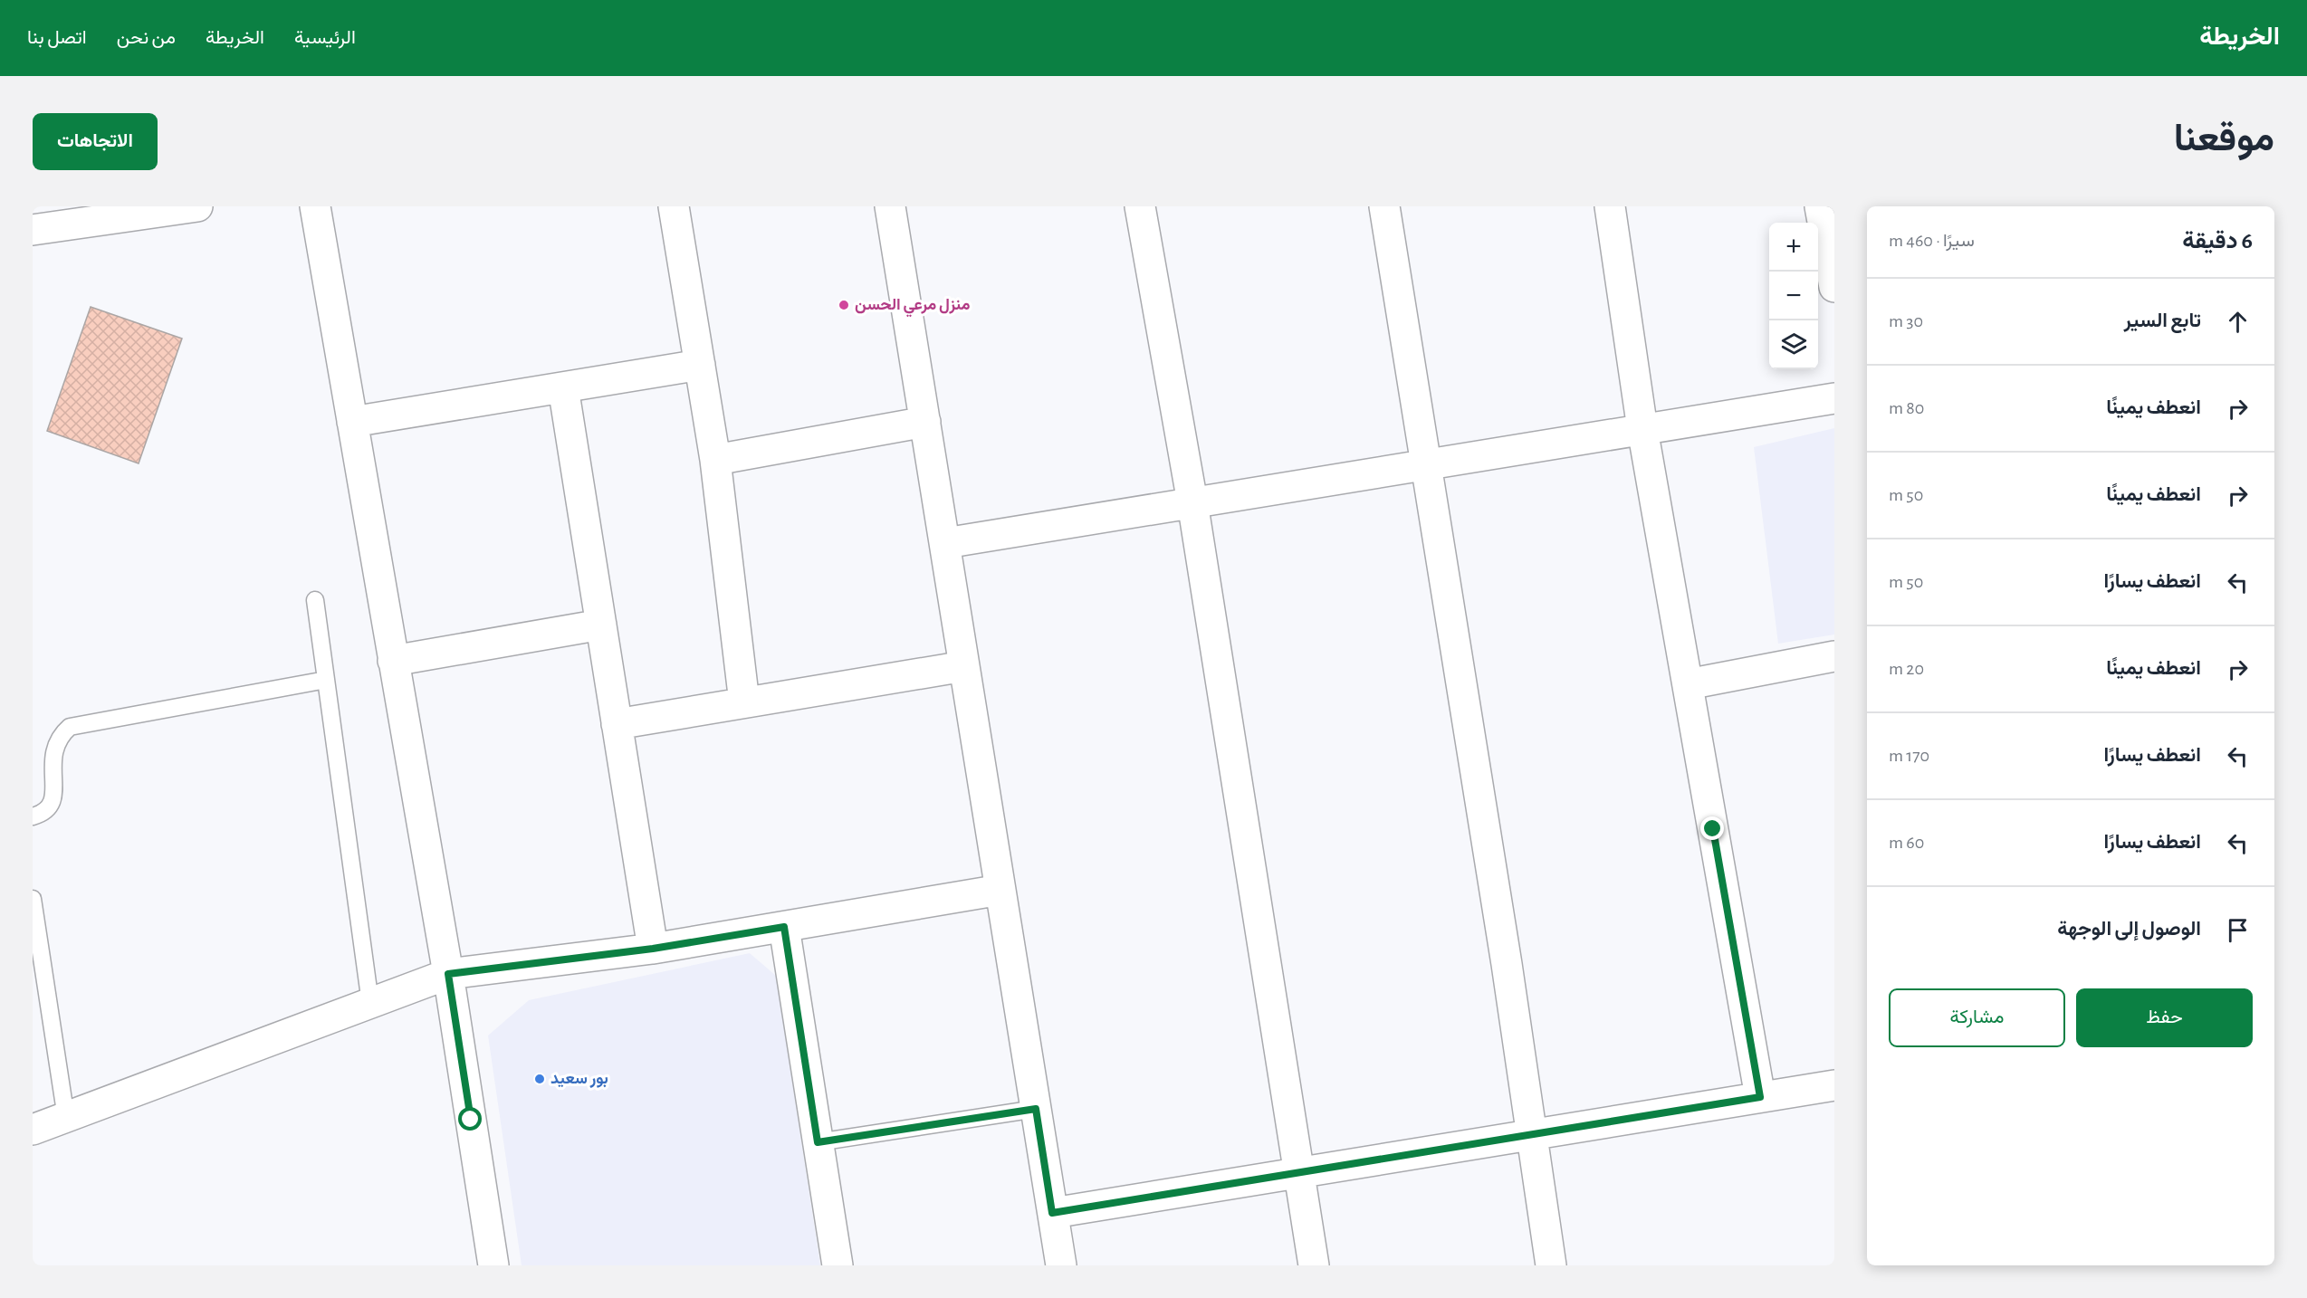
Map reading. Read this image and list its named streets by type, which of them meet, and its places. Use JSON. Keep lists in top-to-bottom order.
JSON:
{
  "places": ["منزل مرعي الحسن", "بور سعيد"],
  "page": {
    "header": "الخريطة",
    "nav": [
      "الرئيسية",
      "الخريطة",
      "من نحن",
      "اتصل بنا"
    ],
    "title": "موقعنا",
    "buttons": [
      "الاتجاهات",
      ["حفظ", "مشاركة"]
    ],
    "heading": ["6 دقيقة", "سيرًا · 460 m"],
    "map_buttons": ["+", "−"],
    "list": [
      ["تابع السير", "30 m"],
      ["انعطف يمينًا", "80 m"],
      ["انعطف يمينًا", "50 m"],
      ["انعطف يسارًا", "50 m"],
      ["انعطف يمينًا", "20 m"],
      ["انعطف يسارًا", "170 m"],
      ["انعطف يسارًا", "60 m"],
      "الوصول إلى الوجهة"
    ]
  }
}
